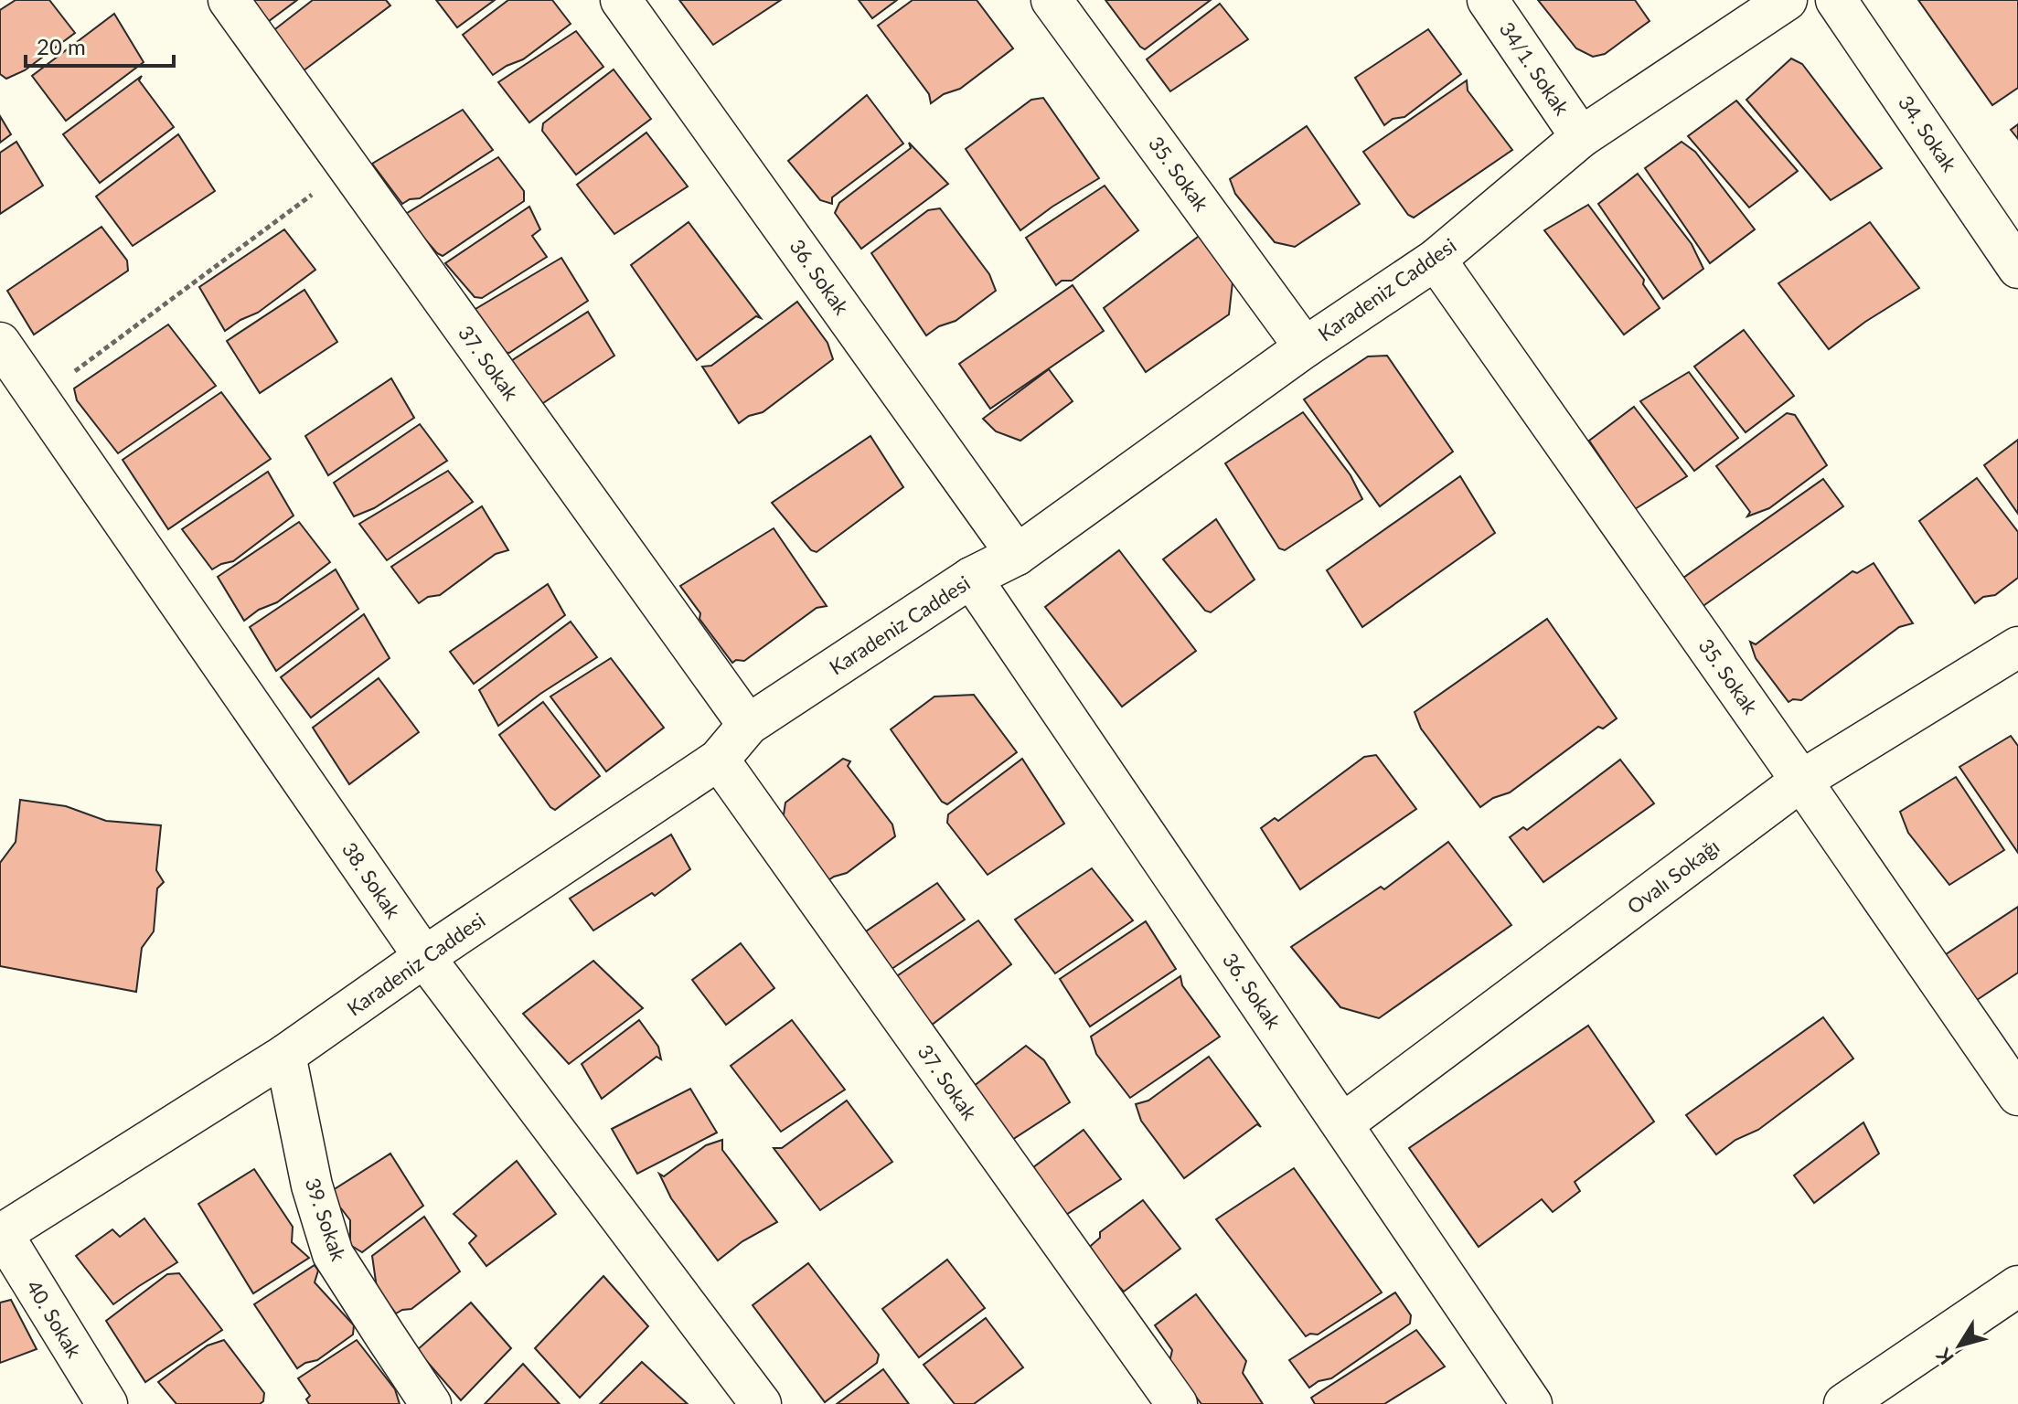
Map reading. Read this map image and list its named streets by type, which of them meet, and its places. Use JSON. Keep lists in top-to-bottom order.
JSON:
{
  "streets": {
    "street": [
      "34/1. Sokak",
      "34. Sokak",
      "35. Sokak",
      "36. Sokak",
      "Karadeniz Caddesi",
      "37. Sokak",
      "Ovalı Sokağı",
      "38. Sokak",
      "39. Sokak",
      "40. Sokak"
    ]
  },
  "crossings": [
    ["34/1. Sokak", "Karadeniz Caddesi"],
    ["35. Sokak", "Karadeniz Caddesi"],
    ["35. Sokak", "Ovalı Sokağı"],
    ["36. Sokak", "Karadeniz Caddesi"],
    ["36. Sokak", "Ovalı Sokağı"],
    ["Karadeniz Caddesi", "37. Sokak"],
    ["Karadeniz Caddesi", "38. Sokak"],
    ["Karadeniz Caddesi", "39. Sokak"],
    ["Karadeniz Caddesi", "40. Sokak"]
  ],
  "scale_bar": "20 m",
  "north": "bottom left"
}
